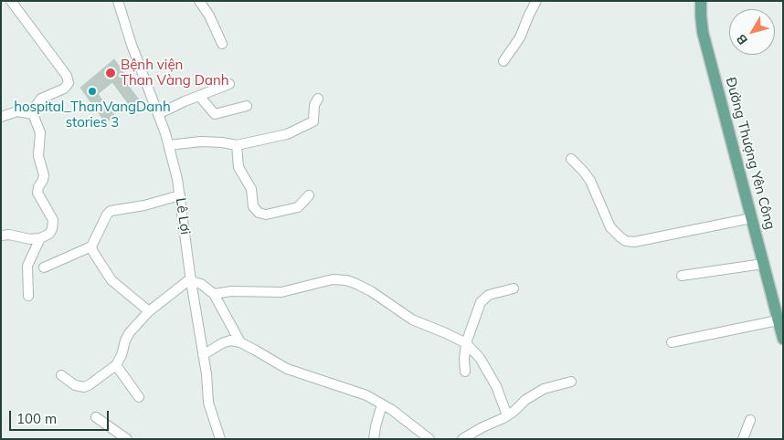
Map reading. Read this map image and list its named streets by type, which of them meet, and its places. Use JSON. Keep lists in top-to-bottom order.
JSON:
{
  "streets": {
    "main road": ["Đường Thượng Yên Công"],
    "street": ["Lê Lợi"]
  },
  "places": ["Bệnh viện Than Vàng Danh", "hospital_ThanVangDanh stories 3"],
  "scale_bar": "100 m",
  "north": "bottom left"
}
